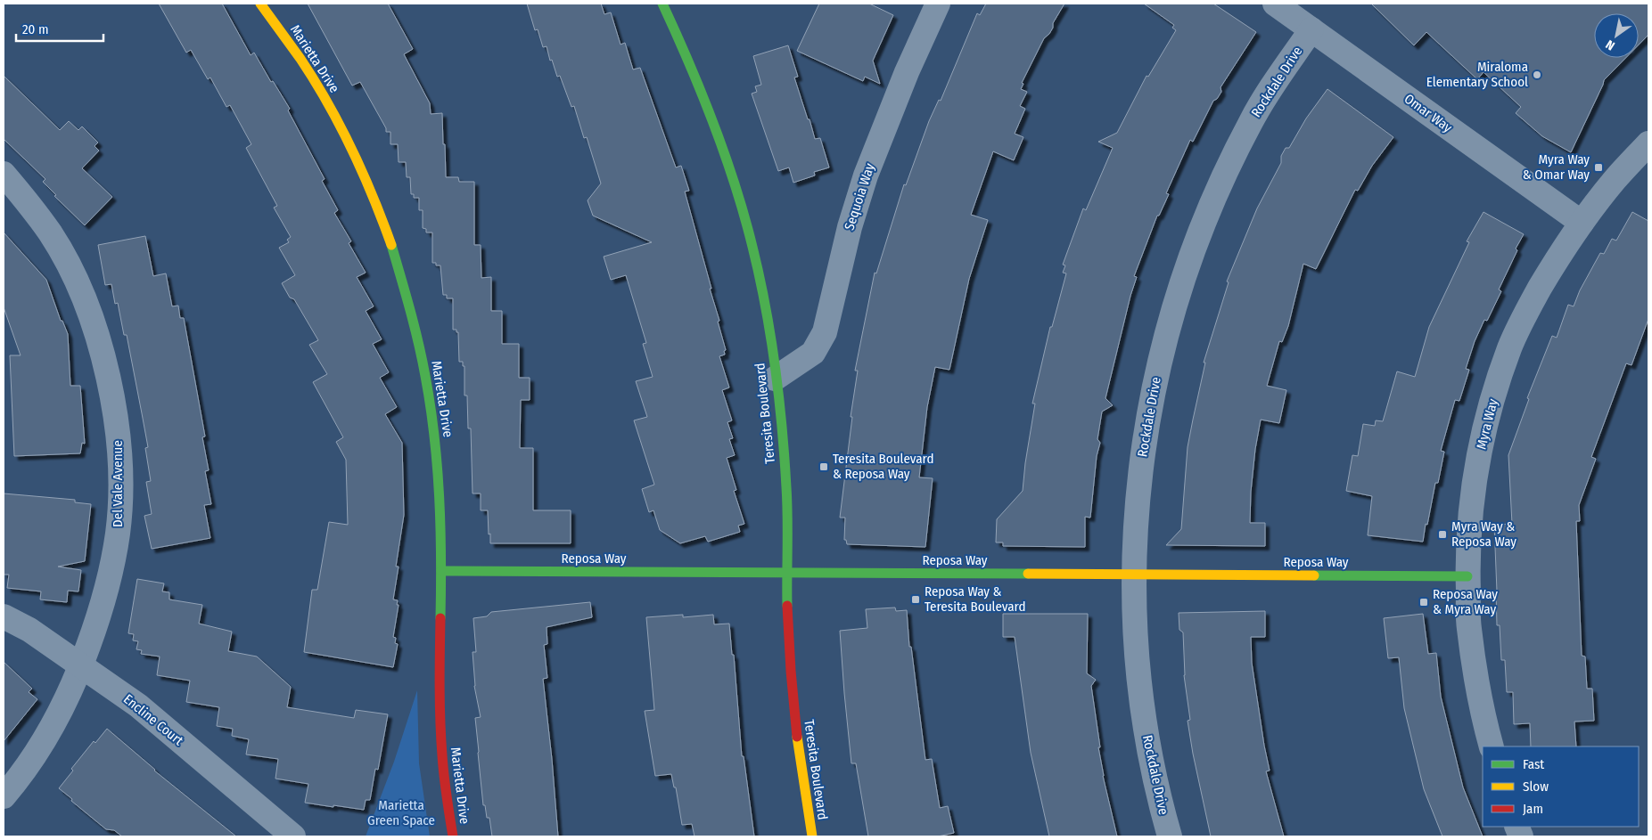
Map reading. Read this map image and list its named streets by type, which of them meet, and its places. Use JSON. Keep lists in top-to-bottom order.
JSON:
{
  "streets": {
    "street": [
      "Marietta Drive",
      "Rockdale Drive",
      "Omar Way",
      "Sequoia Way",
      "Teresita Boulevard",
      "Myra Way",
      "Del Vale Avenue",
      "Reposa Way",
      "Encline Court"
    ]
  },
  "crossings": [
    ["Marietta Drive", "Reposa Way"],
    ["Rockdale Drive", "Omar Way"],
    ["Rockdale Drive", "Reposa Way"],
    ["Omar Way", "Myra Way"],
    ["Sequoia Way", "Teresita Boulevard"],
    ["Teresita Boulevard", "Reposa Way"],
    ["Myra Way", "Reposa Way"],
    ["Del Vale Avenue", "Encline Court"]
  ],
  "parks": ["Marietta Green Space"],
  "places": {
    "other": ["Miraloma Elementary School"],
    "transit": [
      "Myra Way & Omar Way",
      "Teresita Boulevard & Reposa Way",
      "Myra Way & Reposa Way",
      "Reposa Way & Teresita Boulevard",
      "Reposa Way & Myra Way"
    ]
  },
  "legend": ["Fast", "Slow", "Jam"],
  "scale_bar": "20 m",
  "north": "bottom left"
}
